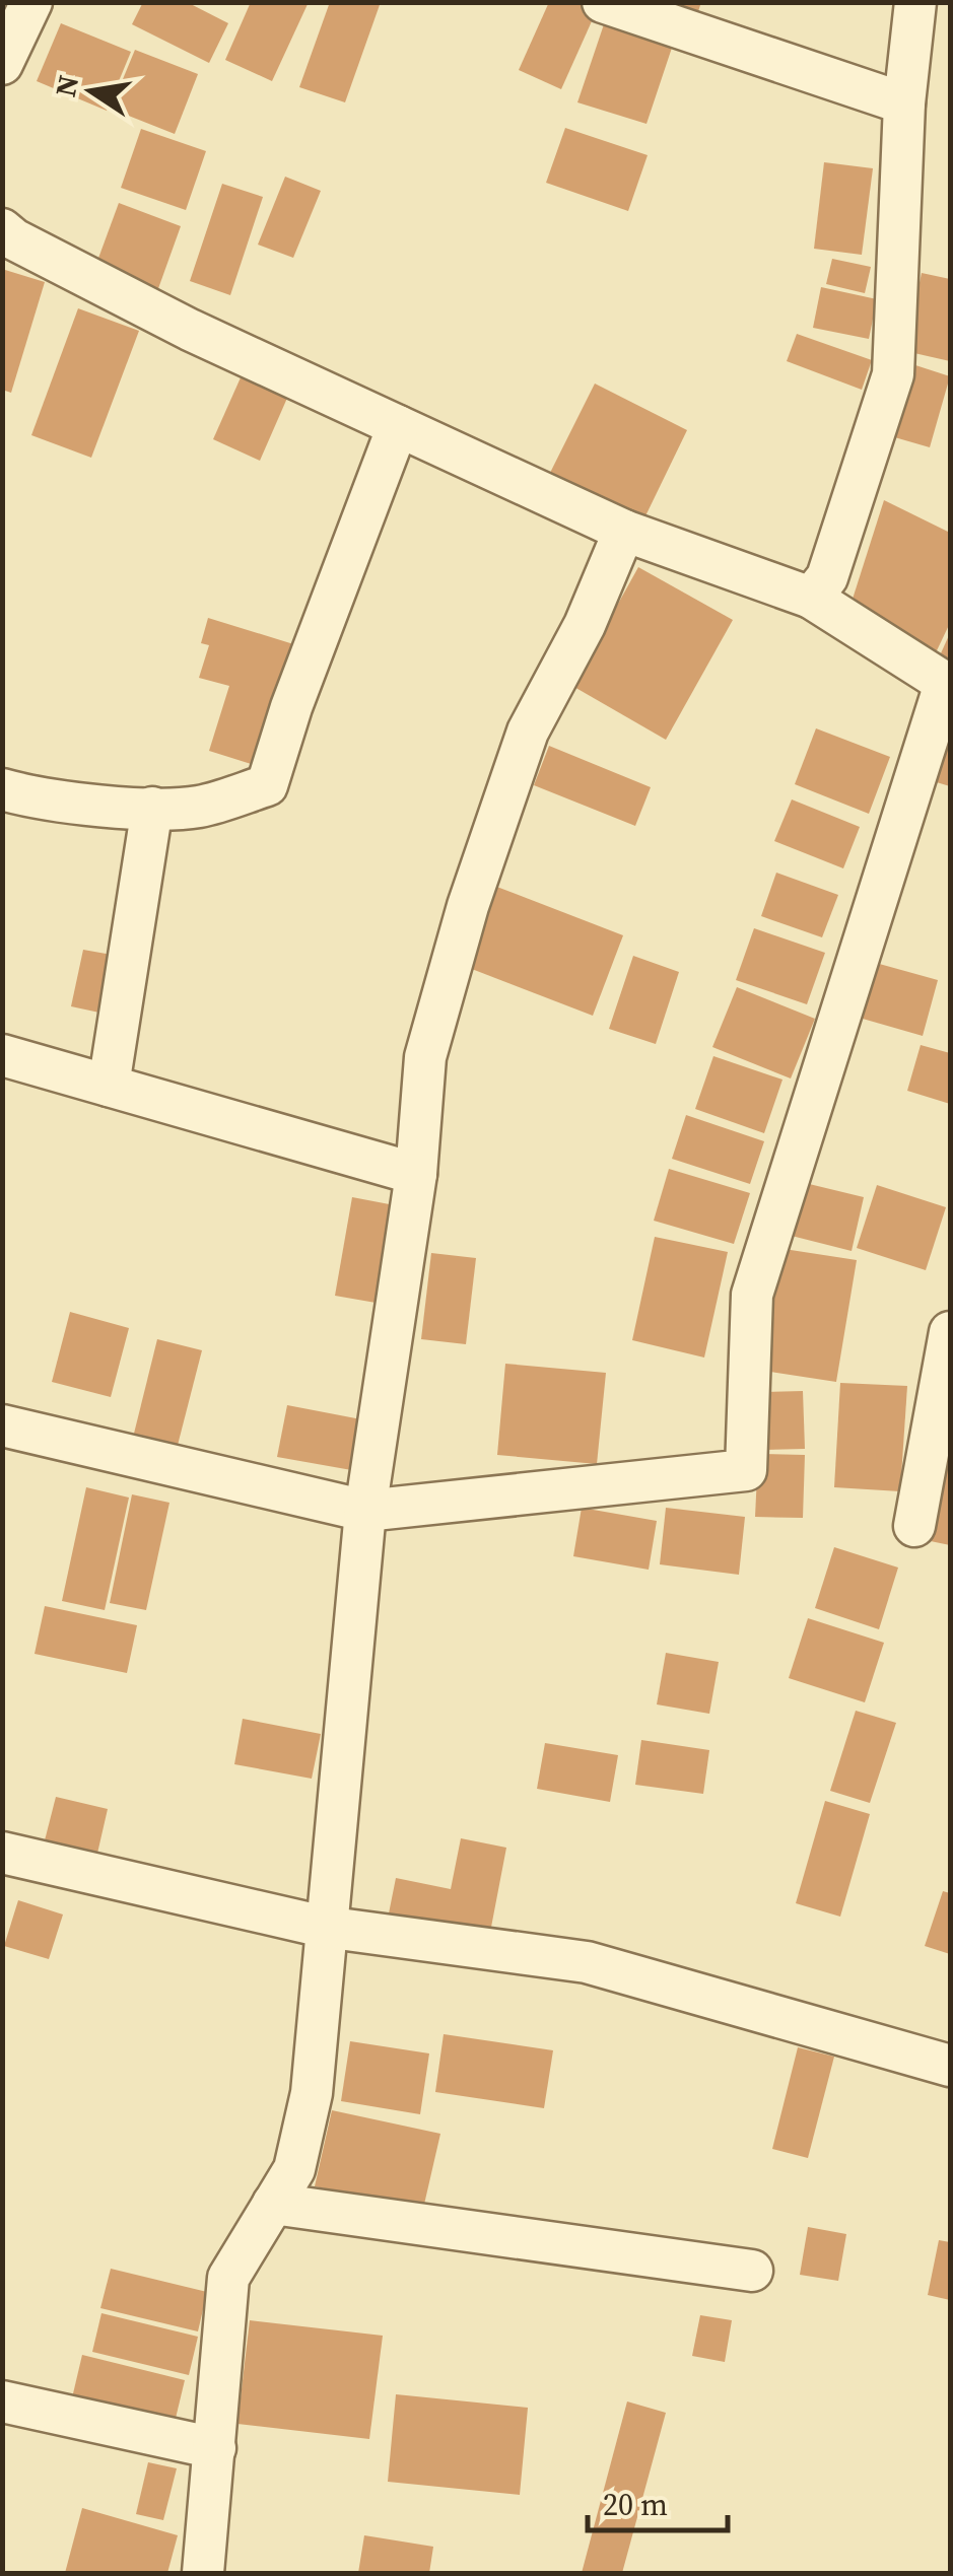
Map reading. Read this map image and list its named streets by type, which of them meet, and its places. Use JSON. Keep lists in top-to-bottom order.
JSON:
{
  "scale_bar": "20 m",
  "north": "left"
}
